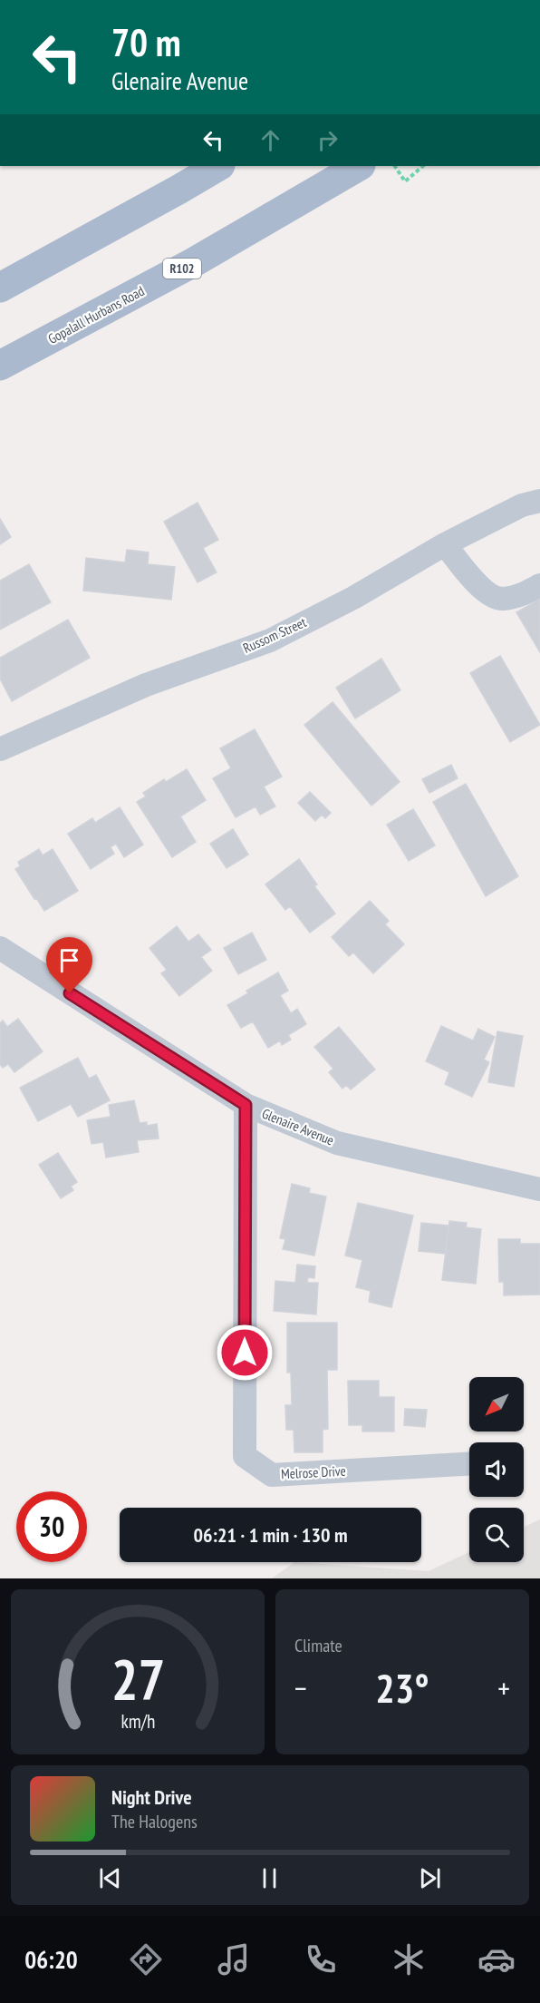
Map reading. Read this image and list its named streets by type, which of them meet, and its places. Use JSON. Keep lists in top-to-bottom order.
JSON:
{
  "streets": {
    "main road": ["R102", "Gopalall Hurbans Road"],
    "street": ["Russom Street", "Glenaire Avenue", "Melrose Drive"]
  },
  "crossings": [
    ["Glenaire Avenue", "Melrose Drive"]
  ],
  "north": "bottom left",
  "page": {
    "turn": ["70 m", "Glenaire Avenue"],
    "limit": "30",
    "trip": "06:21 · 1 min · 130 m",
    "tile": "Climate",
    "heat": ["−", "23°", "+"],
    "song": ["Night Drive", "The Halogens"],
    "tabs": "06:20",
    "gauge": ["27", "km/h"]
  }
}
